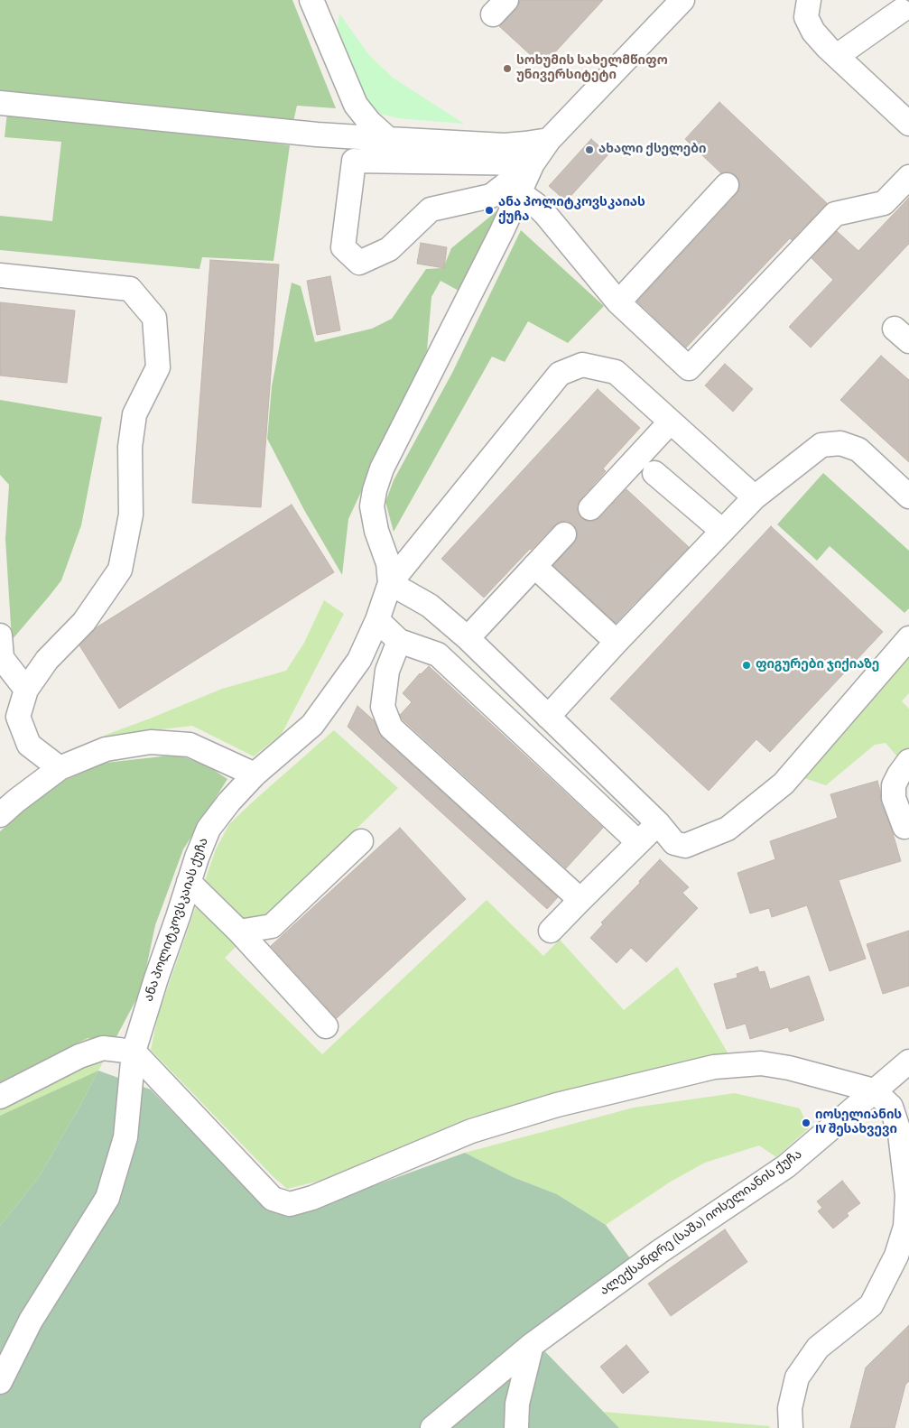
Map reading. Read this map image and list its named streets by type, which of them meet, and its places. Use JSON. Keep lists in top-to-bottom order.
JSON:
{
  "streets": {
    "street": ["ანა პოლიტკოვსკაიას ქუჩა", "ალექსანდრე (საშა) იოსელიანის ქუჩა"]
  },
  "places": [
    "სოხუმის სახელმწიფო უნივერსიტეტი",
    "ახალი ქსელები",
    "ანა პოლიტკოვსკაიას ქუჩა",
    "ფიგურები ჯიქიაზე",
    "იოსელიანის IV შესახვევი"
  ]
}
